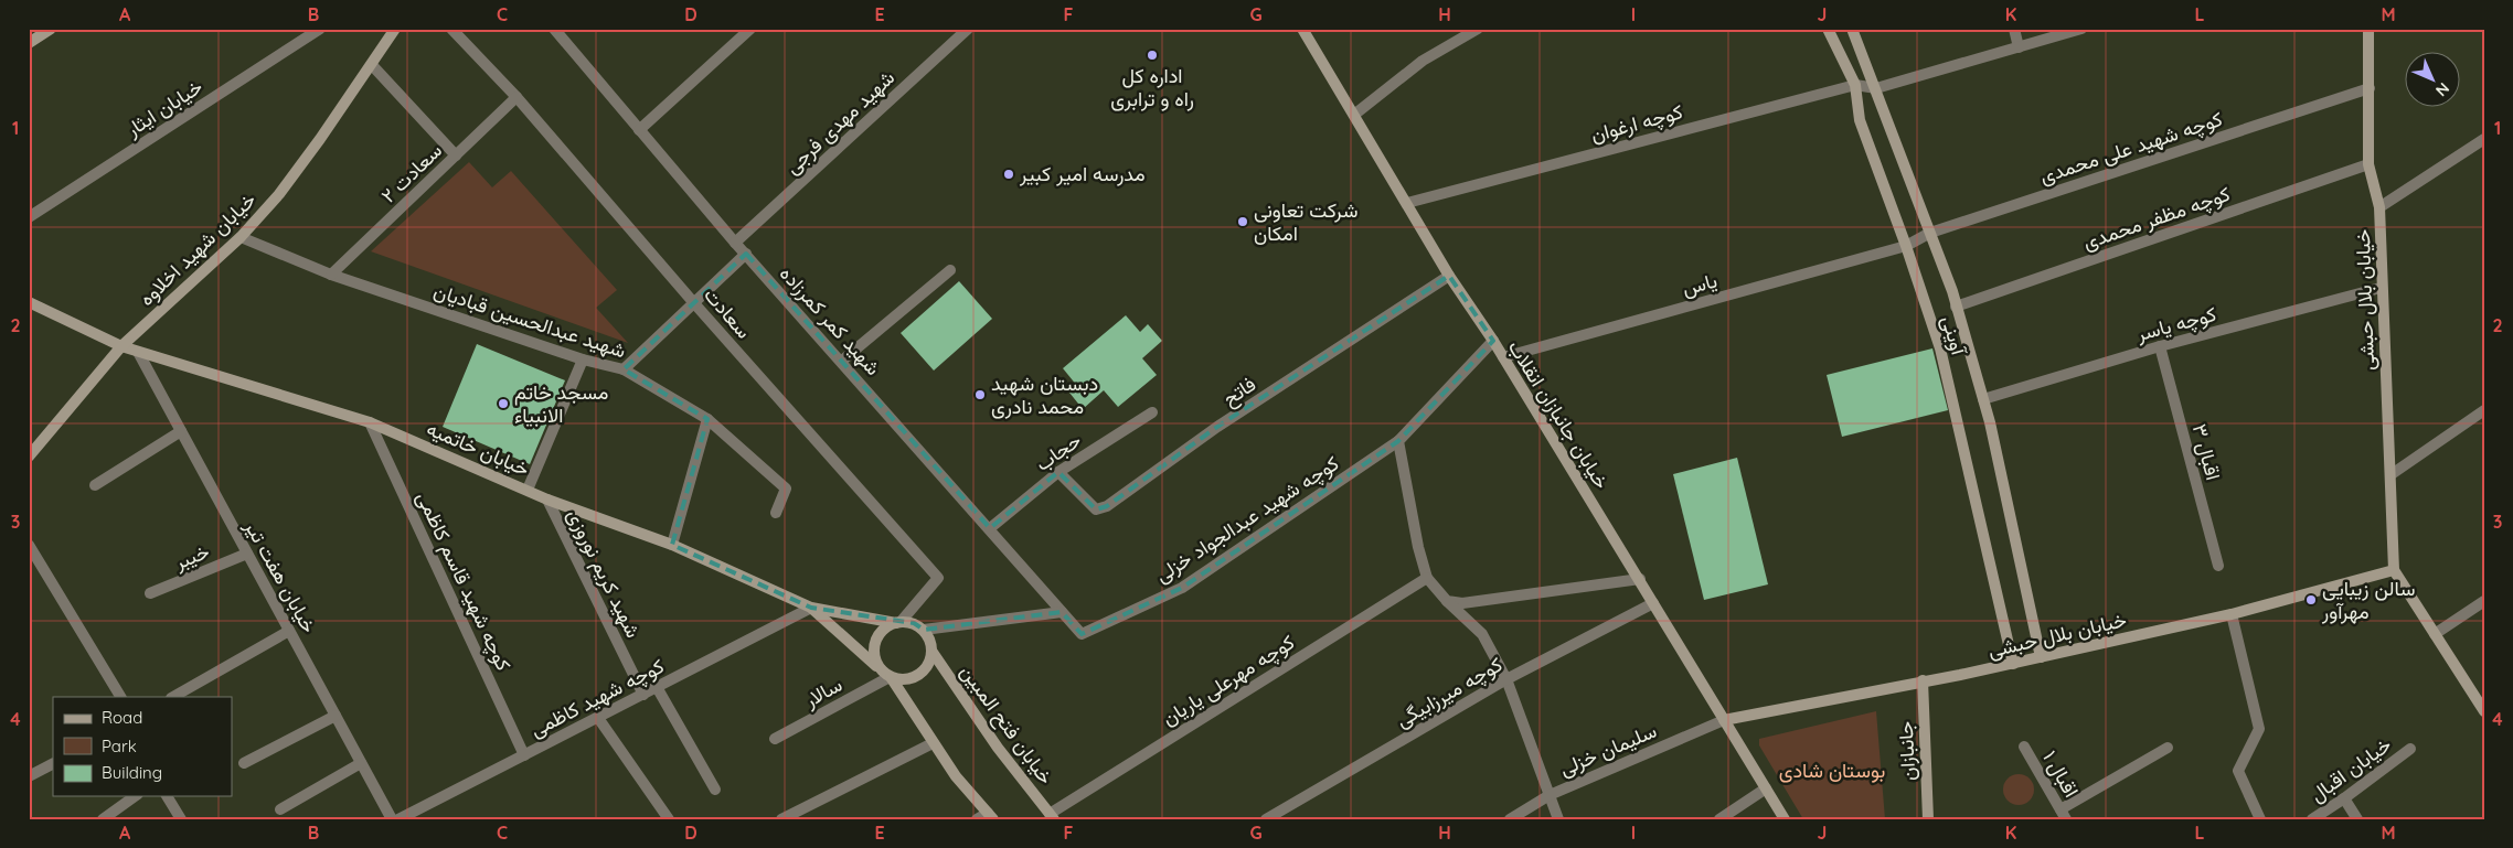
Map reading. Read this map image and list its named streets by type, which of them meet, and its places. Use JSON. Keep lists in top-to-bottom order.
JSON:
{
  "streets": {
    "street": [
      "خیابان ایثار",
      "شهید مهدی فرجی",
      "کوچه ارغوان",
      "کوچه شهید علی محمدی",
      "سعادت ۲",
      "کوچه مظفر محمدی",
      "خیابان شهید اخلاوه",
      "یاس",
      "خیابان بلال حبشی",
      "سعادت",
      "شهید عبدالحسین قبادیان",
      "شهید کمر کمرزاده",
      "کوچه یاسر",
      "آوینی",
      "فاتح",
      "خیابان جانبازان انقلاب",
      "خیابان خاتمیه",
      "حجاب",
      "اقبال ۳",
      "کوچه شهید عبدالجواد خزلی",
      "خیبر",
      "شهید کریم نوروزی",
      "خیابان هفت تیر",
      "کوچه شهید قاسم کاظمی",
      "کوچه مهرعلی یاریان",
      "سالار",
      "کوچه میرزابیگی",
      "کوچه شهید کاظمی",
      "خیابان فتح المبین",
      "سلیمان خزلی",
      "جانبازان",
      "خیابان اقبال",
      "اقبال ۱"
    ]
  },
  "crossings": [
    ["شهید مهدی فرجی", "شهید کمر کمرزاده"],
    ["کوچه ارغوان", "آوینی"],
    ["کوچه ارغوان", "خیابان جانبازان انقلاب"],
    ["کوچه شهید علی محمدی", "یاس"],
    ["کوچه شهید علی محمدی", "خیابان بلال حبشی"],
    ["کوچه شهید علی محمدی", "آوینی"],
    ["سعادت ۲", "سعادت"],
    ["سعادت ۲", "شهید عبدالحسین قبادیان"],
    ["کوچه مظفر محمدی", "خیابان بلال حبشی"],
    ["کوچه مظفر محمدی", "آوینی"],
    ["خیابان شهید اخلاوه", "شهید عبدالحسین قبادیان"],
    ["خیابان شهید اخلاوه", "خیابان خاتمیه"],
    ["یاس", "آوینی"],
    ["یاس", "خیابان جانبازان انقلاب"],
    ["خیابان بلال حبشی", "کوچه یاسر"],
    ["خیابان بلال حبشی", "آوینی"],
    ["خیابان بلال حبشی", "خیابان جانبازان انقلاب"],
    ["خیابان بلال حبشی", "سلیمان خزلی"],
    ["خیابان بلال حبشی", "جانبازان"],
    ["سعادت", "خیابان خاتمیه"],
    ["سعادت", "سالار"],
    ["سعادت", "خیابان فتح المبین"],
    ["شهید کمر کمرزاده", "حجاب"],
    ["شهید کمر کمرزاده", "کوچه شهید عبدالجواد خزلی"],
    ["کوچه یاسر", "آوینی"],
    ["کوچه یاسر", "اقبال ۳"],
    ["فاتح", "خیابان جانبازان انقلاب"],
    ["فاتح", "حجاب"],
    ["خیابان جانبازان انقلاب", "کوچه شهید عبدالجواد خزلی"],
    ["خیابان جانبازان انقلاب", "کوچه میرزابیگی"],
    ["خیابان جانبازان انقلاب", "سلیمان خزلی"],
    ["خیابان خاتمیه", "شهید کریم نوروزی"],
    ["خیابان خاتمیه", "خیابان هفت تیر"],
    ["خیابان خاتمیه", "کوچه شهید قاسم کاظمی"],
    ["خیابان خاتمیه", "سالار"],
    ["خیابان خاتمیه", "کوچه شهید کاظمی"],
    ["خیابان خاتمیه", "خیابان فتح المبین"],
    ["خیبر", "خیابان هفت تیر"],
    ["شهید کریم نوروزی", "کوچه شهید کاظمی"],
    ["کوچه شهید قاسم کاظمی", "کوچه شهید کاظمی"],
    ["کوچه مهرعلی یاریان", "خیابان فتح المبین"],
    ["سالار", "خیابان فتح المبین"]
  ],
  "parks": ["بوستان شادی"],
  "places": [
    "اداره کل راه و ترابری",
    "مدرسه امیر کبیر",
    "شرکت تعاونی امکان",
    "دبستان شهید محمد نادری",
    "مسجد خاتم الانبیاء",
    "سالن زیبایی مهرآور"
  ],
  "legend": ["Road", "Park", "Building"],
  "north": "bottom right",
  "grid": {
    "columns": [
      "A",
      "B",
      "C",
      "D",
      "E",
      "F",
      "G",
      "H",
      "I",
      "J",
      "K",
      "L",
      "M"
    ],
    "rows": [
      "1",
      "2",
      "3",
      "4"
    ]
  }
}
